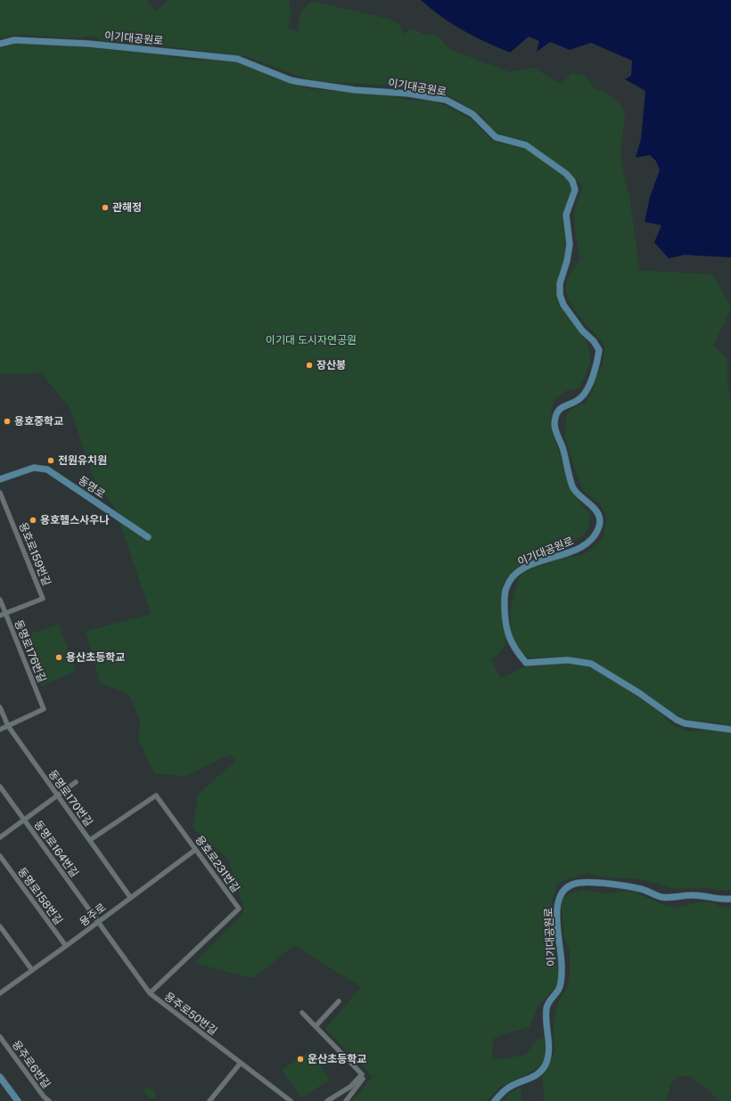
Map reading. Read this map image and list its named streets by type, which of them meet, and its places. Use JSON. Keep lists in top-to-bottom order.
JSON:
{
  "streets": {
    "street": [
      "이기대공원로",
      "동명로",
      "용호로159번길",
      "동명로176번길",
      "동명로170번길",
      "동명로164번길",
      "용호로231번길",
      "동명로158번길",
      "용주로",
      "용주로50번길",
      "용주로6번길"
    ]
  },
  "crossings": [
    ["용호로159번길", "동명로176번길"],
    ["동명로176번길", "동명로170번길"],
    ["동명로170번길", "용호로231번길"],
    ["동명로170번길", "용주로"],
    ["동명로164번길", "용주로"],
    ["동명로164번길", "용주로50번길"],
    ["용호로231번길", "용주로"],
    ["용호로231번길", "용주로50번길"],
    ["동명로158번길", "용주로"],
    ["용주로", "용주로50번길"]
  ],
  "parks": ["이기대 도시자연공원"],
  "places": [
    "관해정",
    "장산봉",
    "용호중학교",
    "전원유치원",
    "용호헬스사우나",
    "용산초등학교",
    "운산초등학교"
  ]
}
